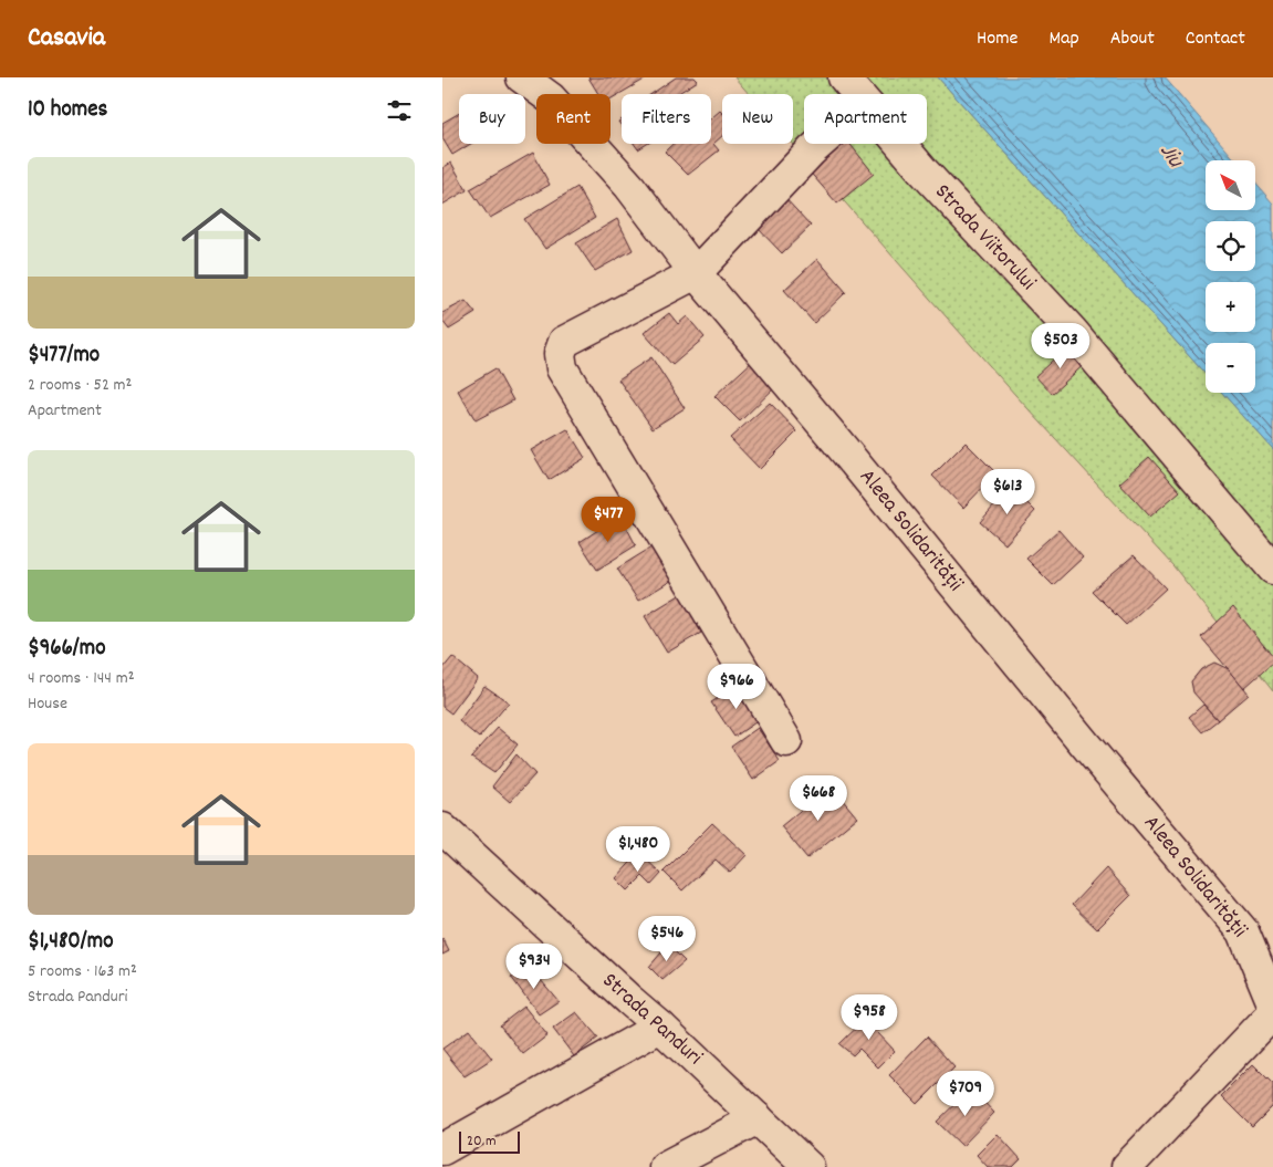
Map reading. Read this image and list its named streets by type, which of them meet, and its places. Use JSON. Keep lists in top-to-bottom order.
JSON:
{
  "streets": {
    "street": ["Strada Viitorului", "Aleea Solidarității", "Strada Panduri"]
  },
  "water": ["Jiu"],
  "scale_bar": "20 m",
  "north": "top left",
  "page": {
    "header": "Casavia",
    "nav": [
      "Home",
      "Map",
      "About",
      "Contact"
    ],
    "heading": "10 homes",
    "chip": [
      "Buy",
      "Rent",
      "Filters",
      "New",
      "Apartment"
    ],
    "list": [
      {
        "name": "$477/mo",
        "note": "2 rooms · 52 m² · Apartment"
      },
      {
        "name": "$966/mo",
        "note": "4 rooms · 144 m² · House"
      },
      {
        "name": "$1,480/mo",
        "note": "5 rooms · 163 m² · Strada Panduri"
      }
    ],
    "map_buttons": ["+", "−"],
    "price": [
      "$503",
      "$613",
      "$477",
      "$966",
      "$668",
      "$1,480",
      "$546",
      "$934",
      "$958",
      "$709"
    ],
    "scale": "20 m"
  }
}
